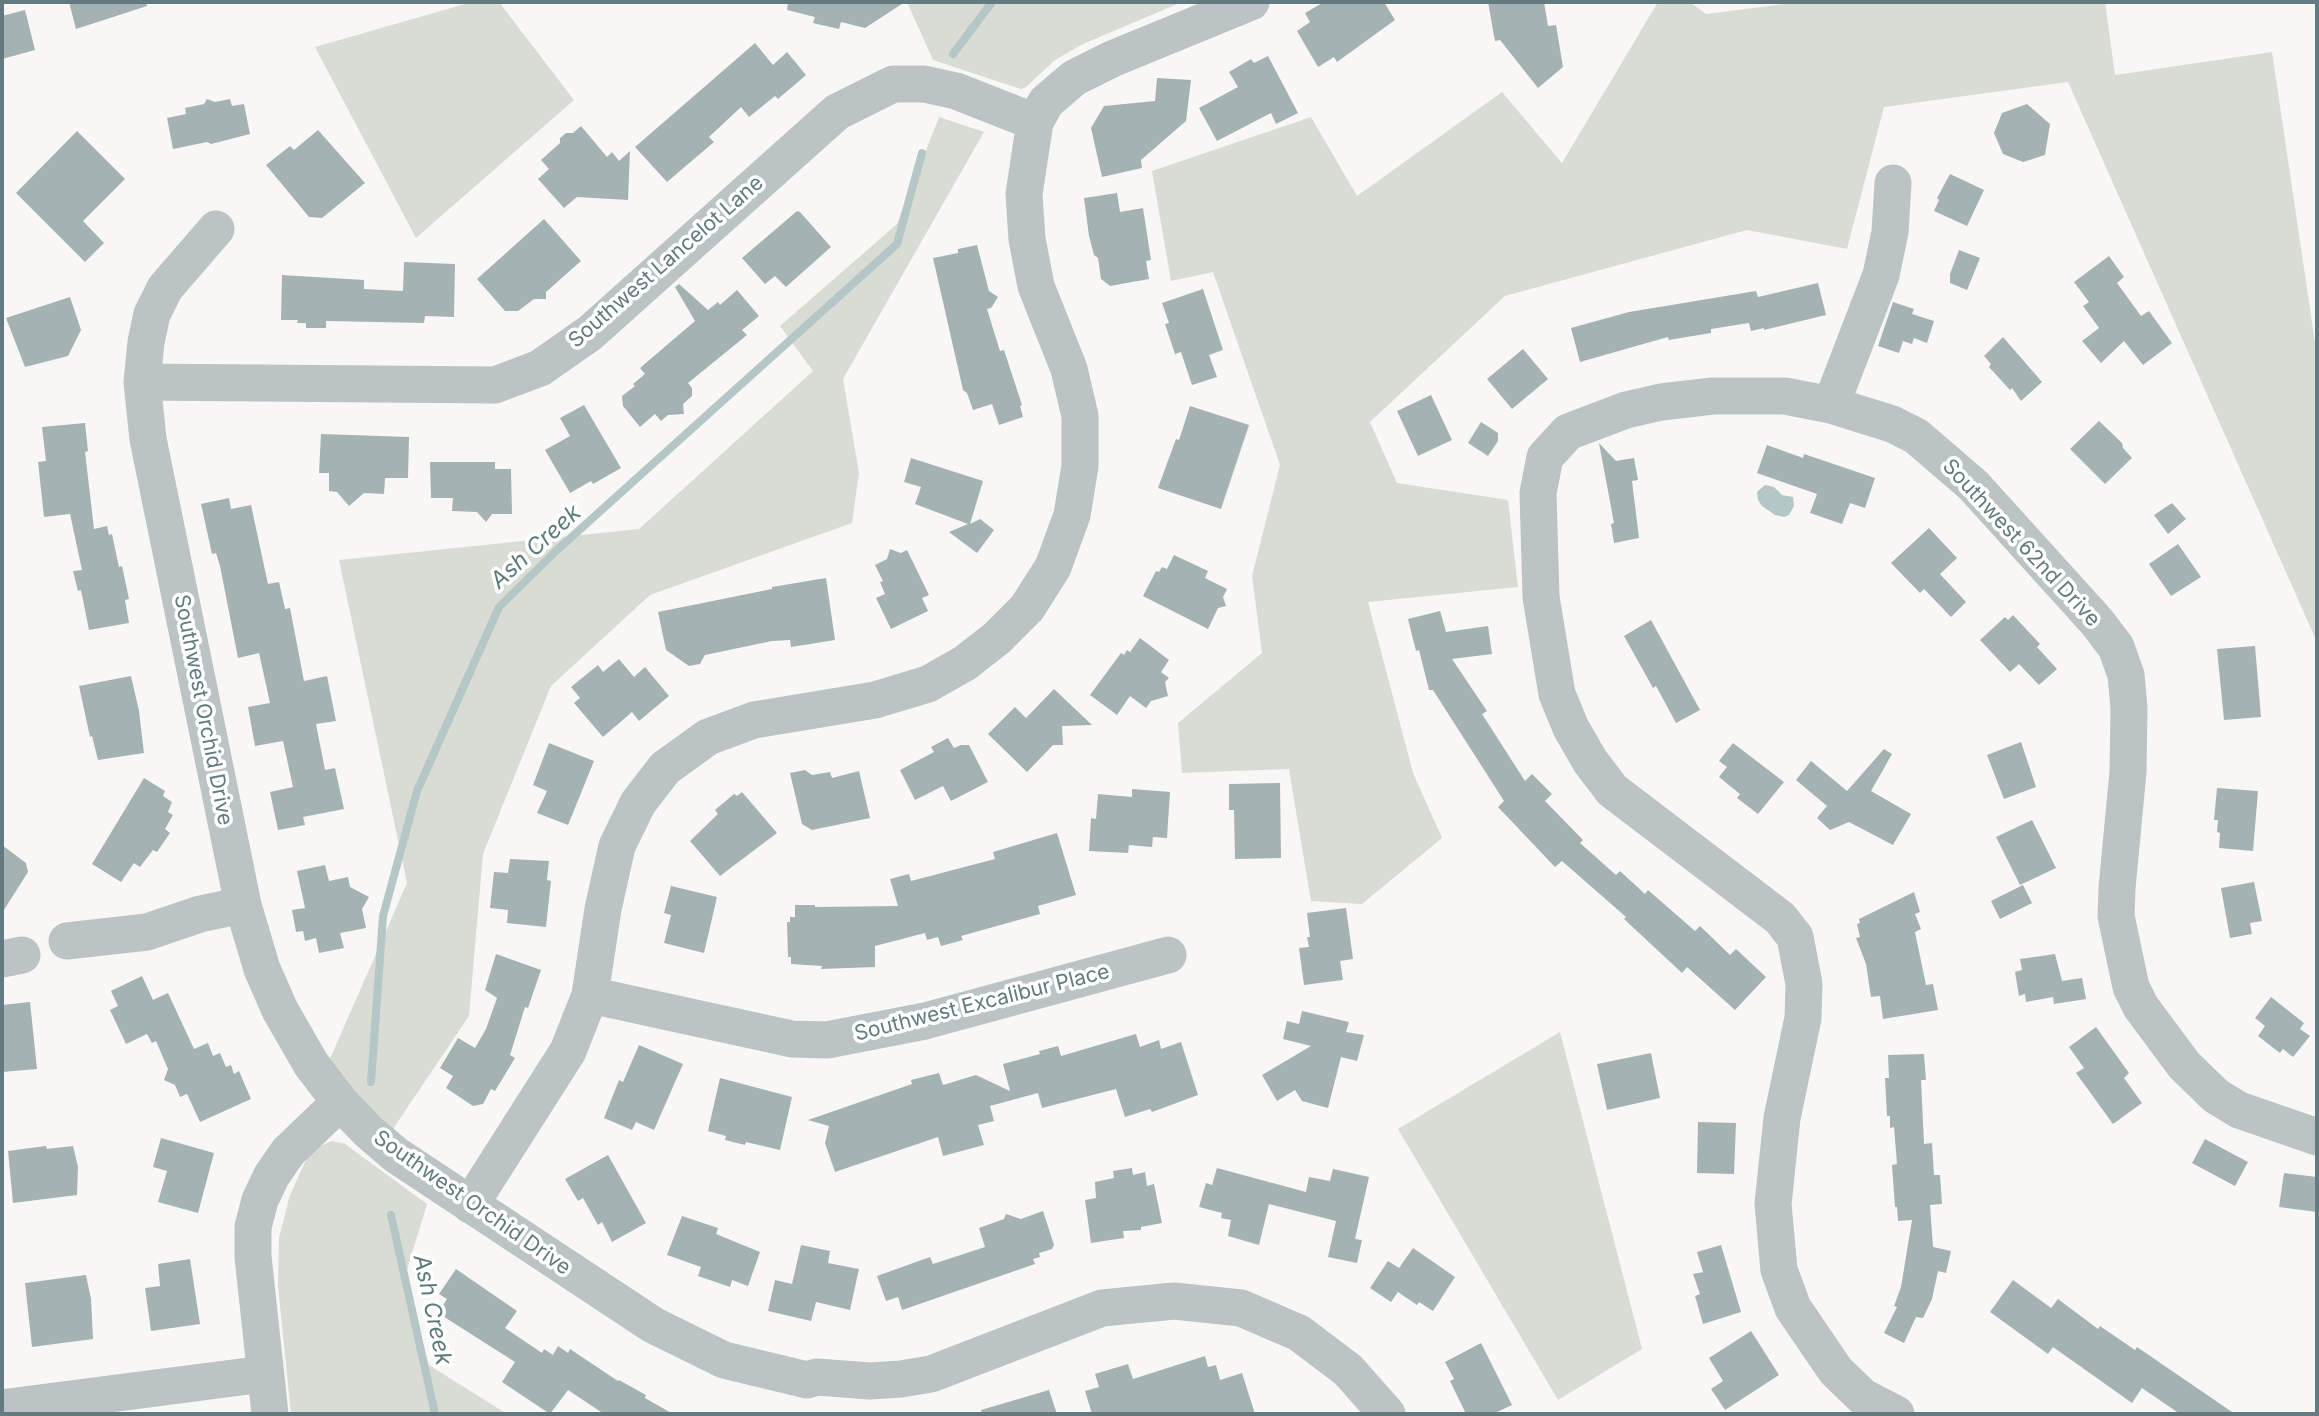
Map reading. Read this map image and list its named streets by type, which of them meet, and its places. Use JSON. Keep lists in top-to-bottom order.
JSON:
{
  "streets": {
    "street": [
      "Southwest Lancelot Lane",
      "Southwest 62nd Drive",
      "Southwest Orchid Drive",
      "Southwest Excalibur Place"
    ]
  },
  "crossings": [
    ["Southwest Lancelot Lane", "Southwest Orchid Drive"]
  ],
  "water": ["Ash Creek"]
}
